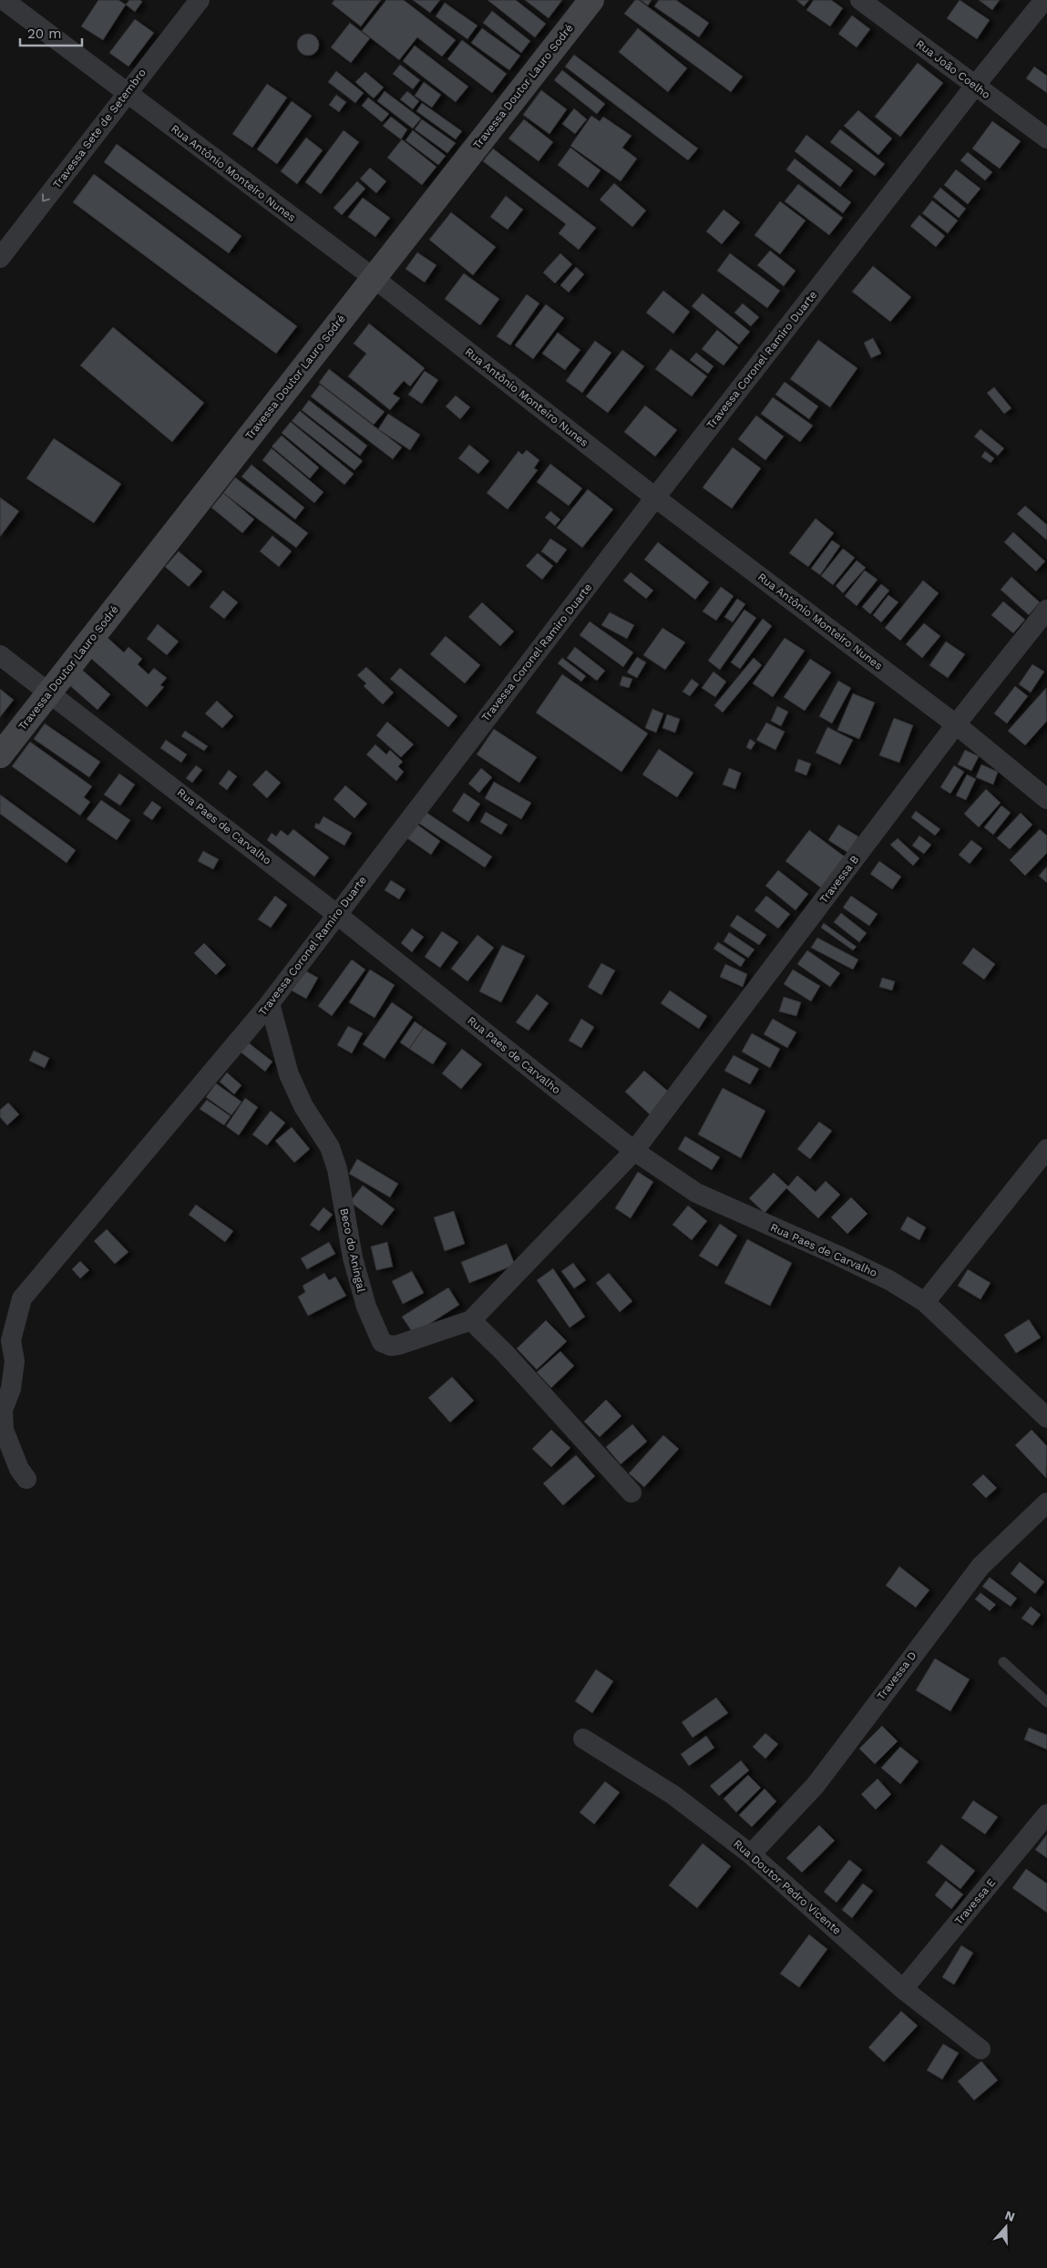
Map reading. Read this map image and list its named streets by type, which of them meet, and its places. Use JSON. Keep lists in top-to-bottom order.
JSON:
{
  "streets": {
    "street": [
      "Rua João Coelho",
      "Travessa Doutor Lauro Sodré",
      "Travessa Sete de Setembro",
      "Rua Antônio Monteiro Nunes",
      "Travessa Coronel Ramiro Duarte",
      "Rua Paes de Carvalho",
      "Travessa B",
      "Beco do Aningal",
      "Travessa D",
      "Rua Doutor Pedro Vicente",
      "Travessa E"
    ]
  },
  "crossings": [
    ["Rua João Coelho", "Travessa Coronel Ramiro Duarte"],
    ["Travessa Doutor Lauro Sodré", "Rua Antônio Monteiro Nunes"],
    ["Travessa Doutor Lauro Sodré", "Rua Paes de Carvalho"],
    ["Travessa Sete de Setembro", "Rua Antônio Monteiro Nunes"],
    ["Rua Antônio Monteiro Nunes", "Travessa Coronel Ramiro Duarte"],
    ["Rua Antônio Monteiro Nunes", "Travessa B"],
    ["Travessa Coronel Ramiro Duarte", "Rua Paes de Carvalho"],
    ["Travessa Coronel Ramiro Duarte", "Beco do Aningal"],
    ["Rua Paes de Carvalho", "Travessa B"],
    ["Travessa B", "Beco do Aningal"],
    ["Travessa D", "Rua Doutor Pedro Vicente"],
    ["Rua Doutor Pedro Vicente", "Travessa E"]
  ],
  "one_way": ["Travessa Sete de Setembro"],
  "scale_bar": "20 m",
  "north": "top"
}
